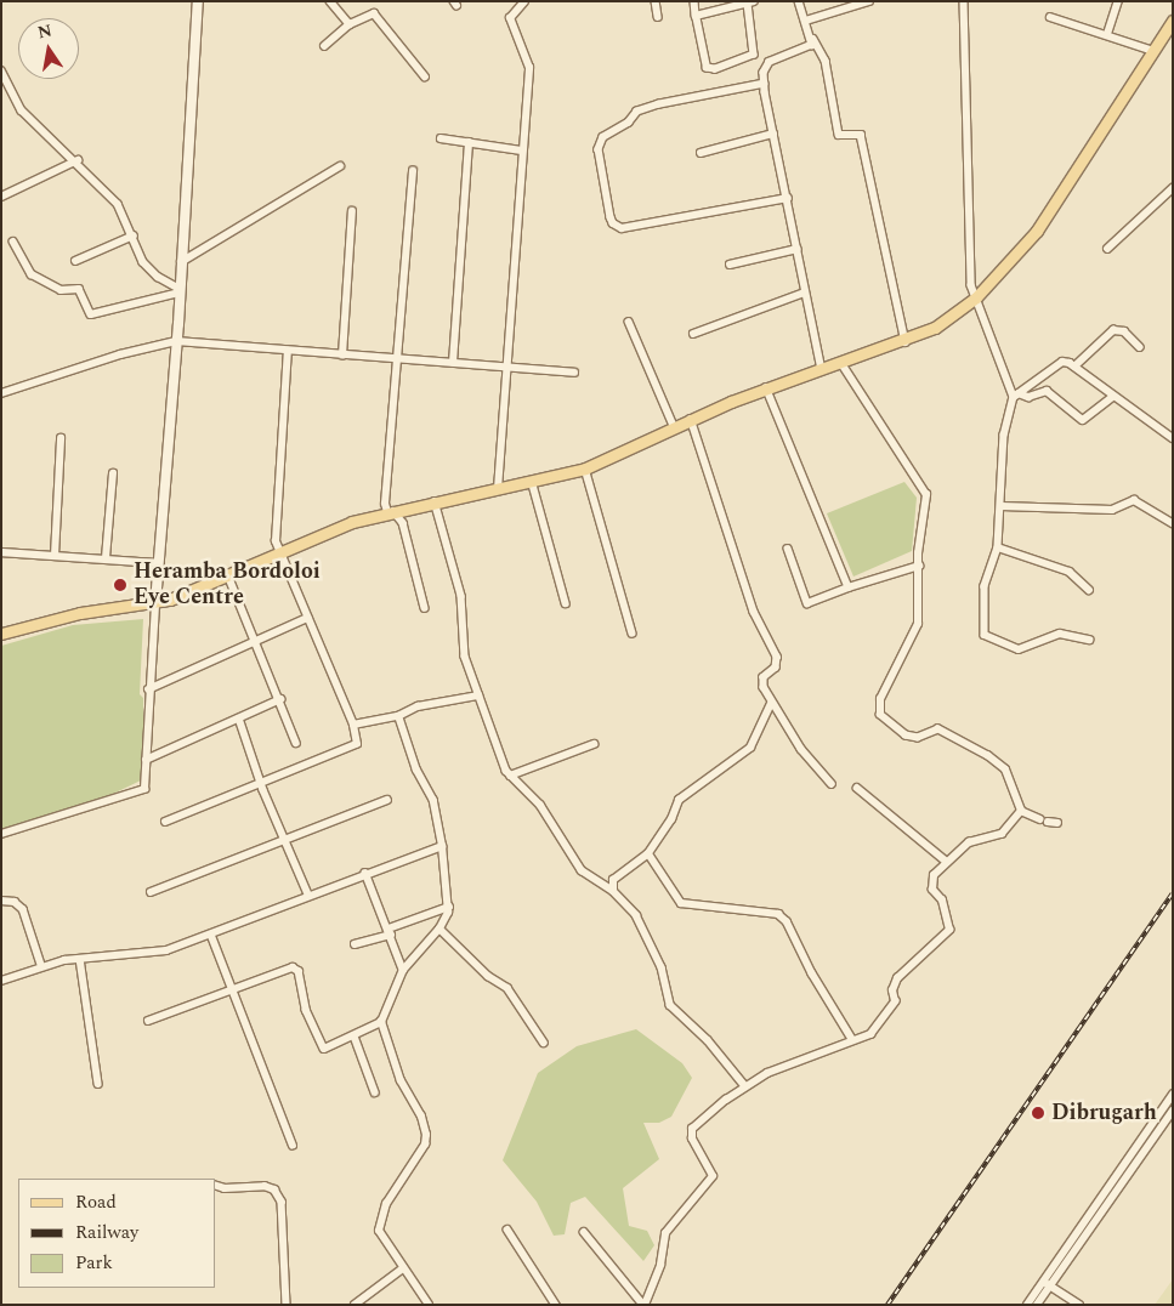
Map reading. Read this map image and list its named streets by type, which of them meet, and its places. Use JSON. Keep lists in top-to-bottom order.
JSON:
{
  "places": ["Heramba Bordoloi Eye Centre", "Dibrugarh"],
  "legend": ["Road", "Railway", "Park"],
  "north": "top"
}
